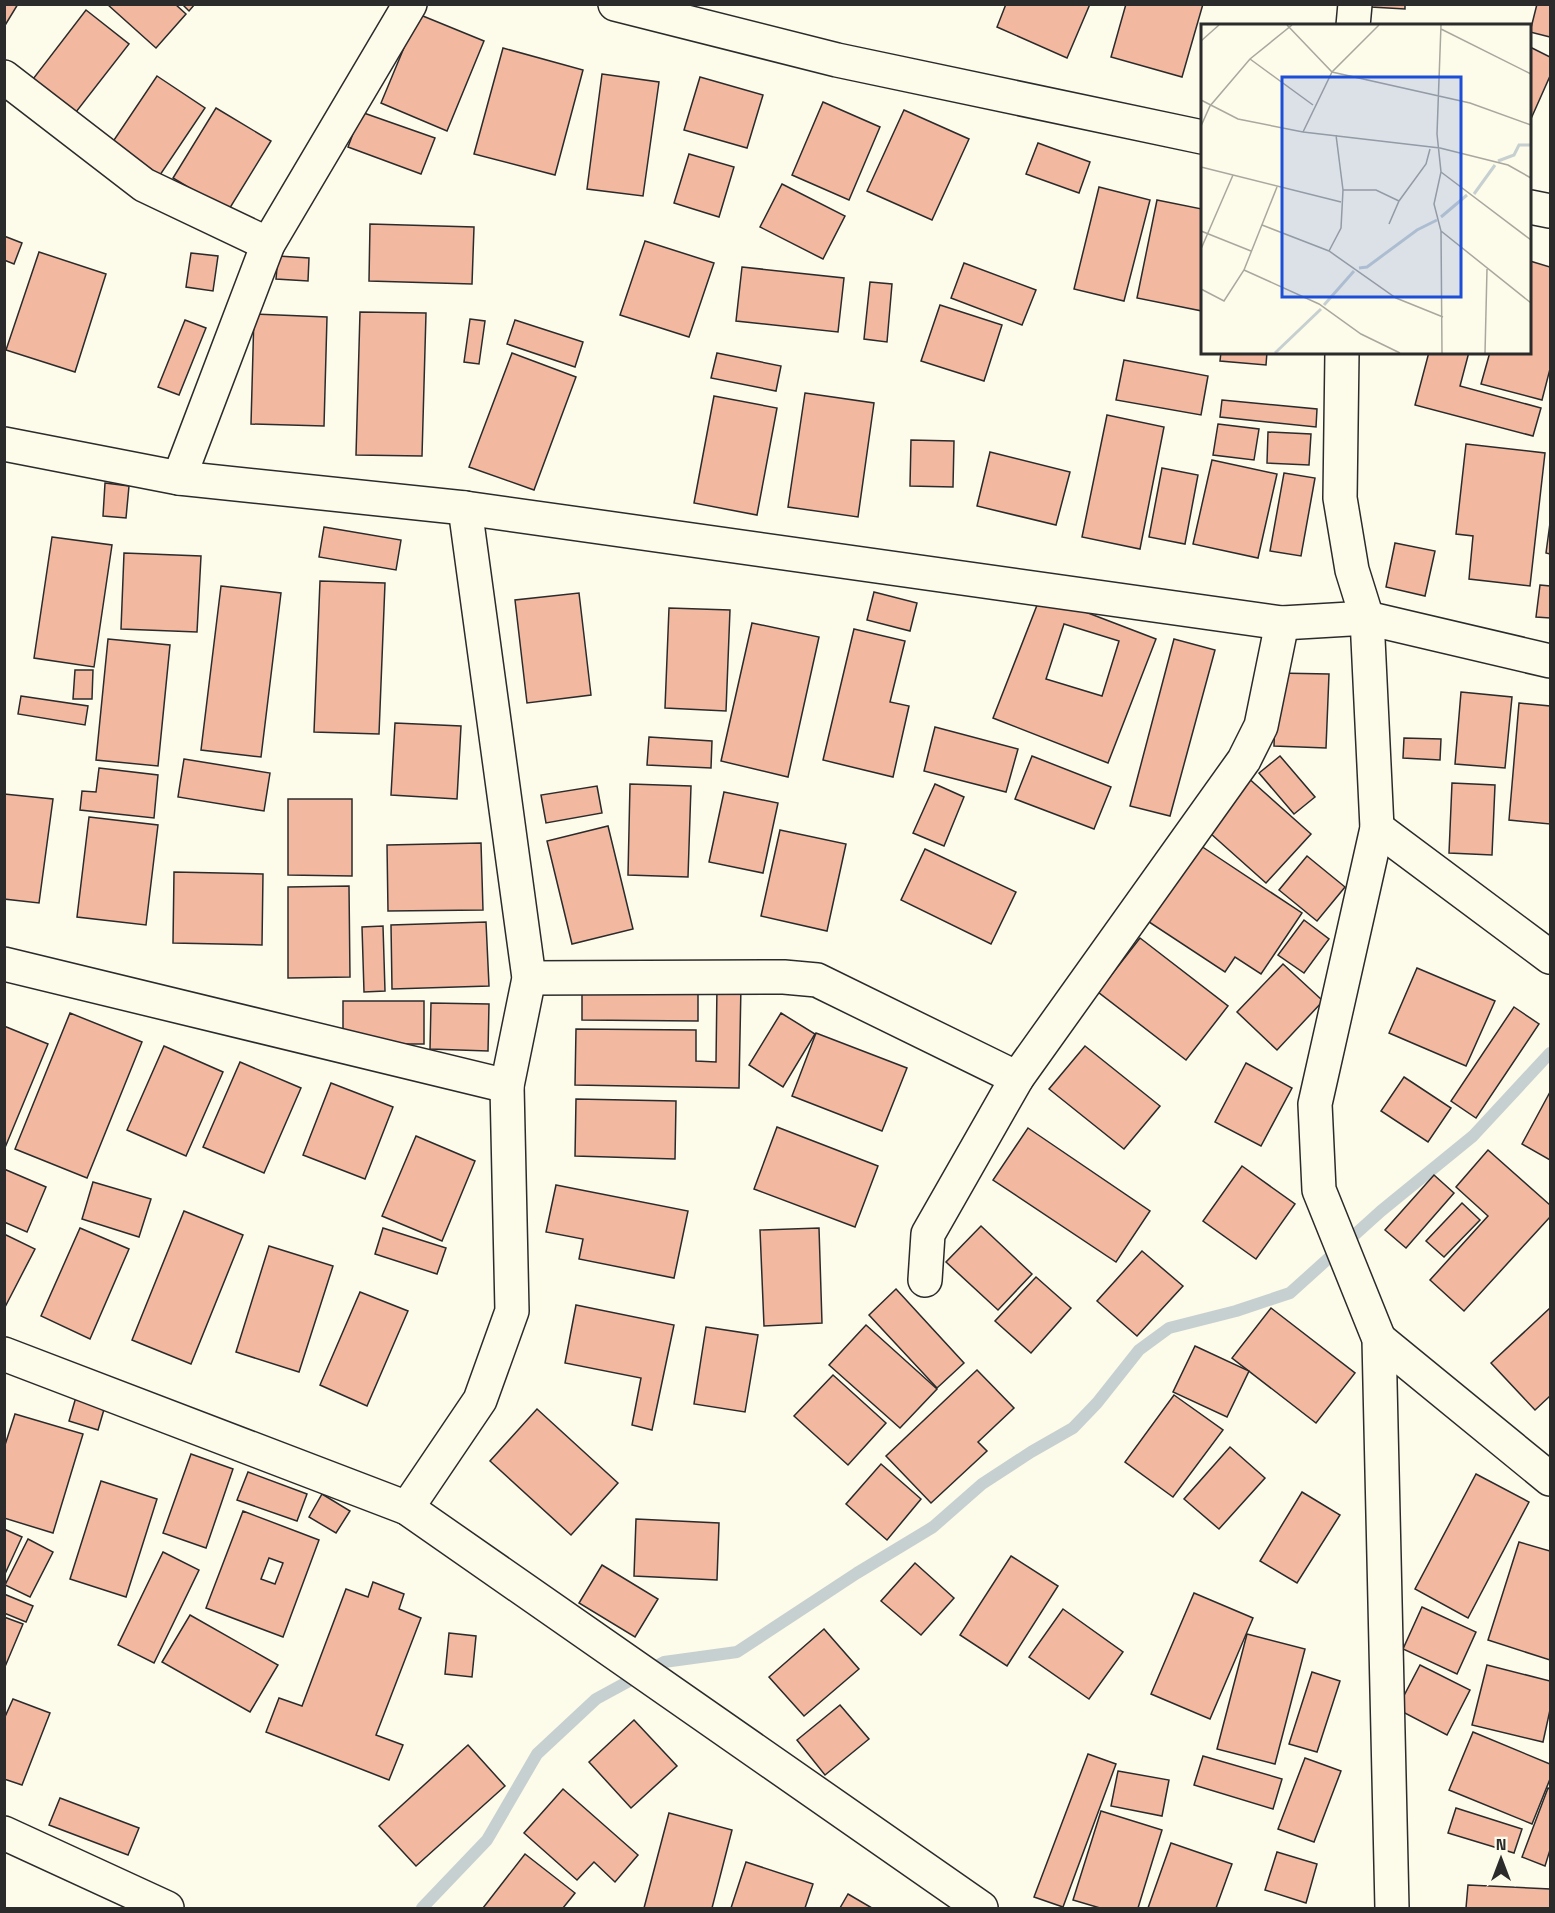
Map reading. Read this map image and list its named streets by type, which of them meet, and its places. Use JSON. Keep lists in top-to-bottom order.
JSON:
{
  "north": "top"
}
